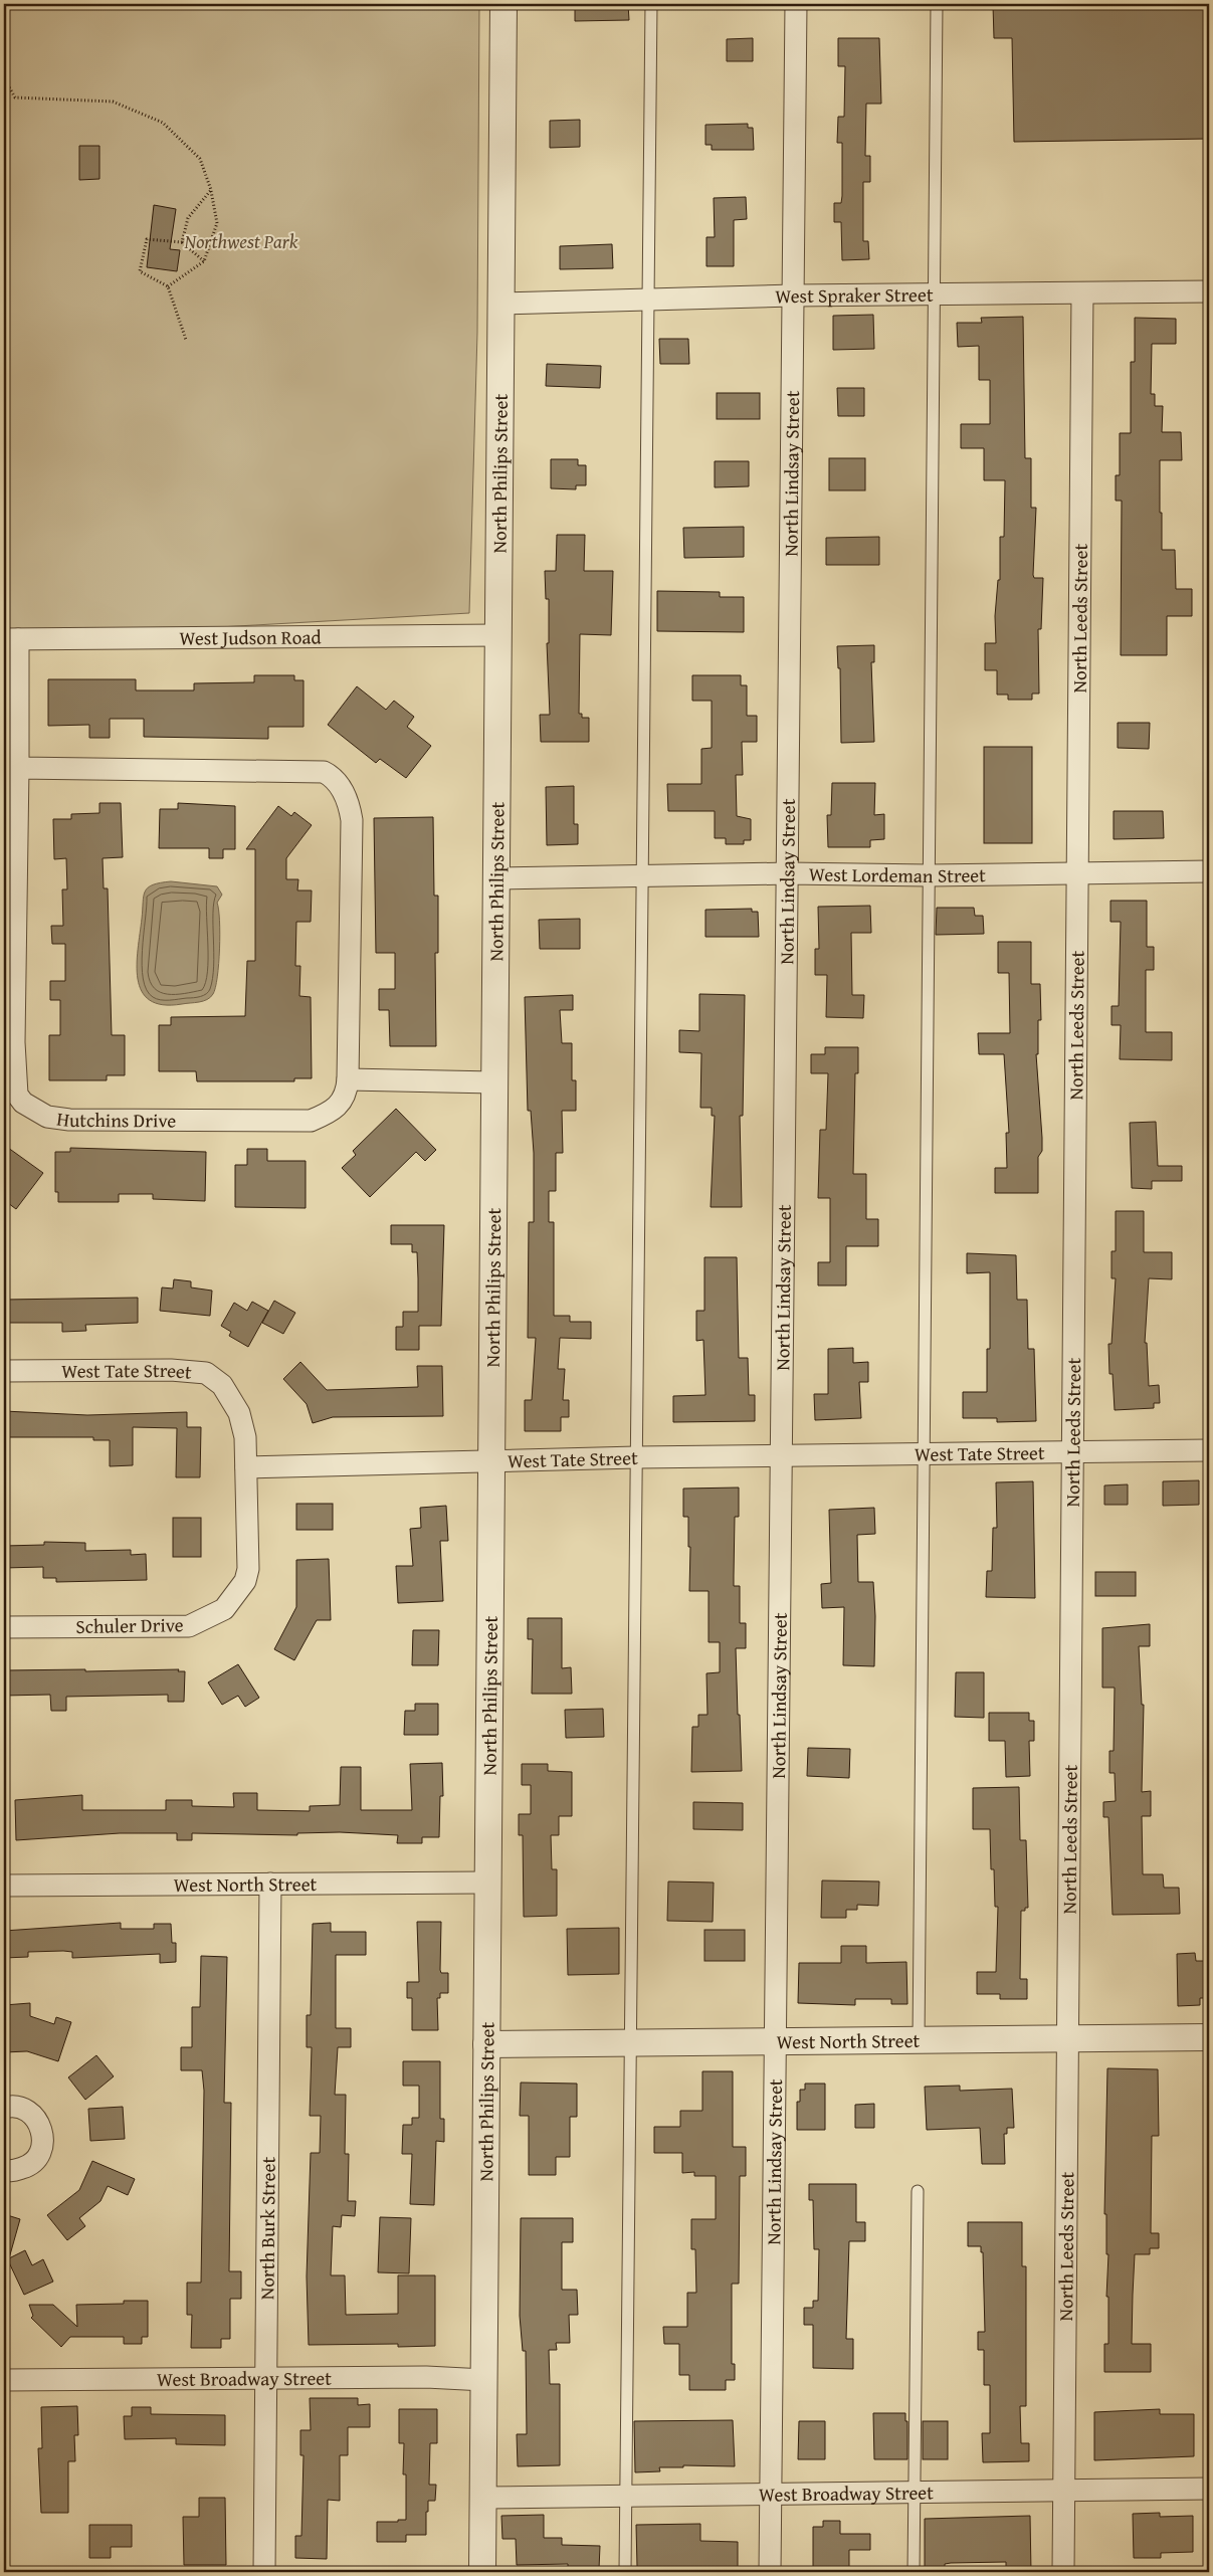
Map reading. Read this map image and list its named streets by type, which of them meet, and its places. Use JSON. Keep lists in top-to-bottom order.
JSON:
{
  "streets": {
    "street": [
      "West Spraker Street",
      "North Philips Street",
      "North Lindsay Street",
      "North Leeds Street",
      "West Judson Road",
      "West Lordeman Street",
      "Hutchins Drive",
      "West Tate Street",
      "Schuler Drive",
      "West North Street",
      "North Burk Street",
      "West Broadway Street"
    ]
  },
  "crossings": [
    ["West Spraker Street", "North Philips Street"],
    ["West Spraker Street", "North Lindsay Street"],
    ["West Spraker Street", "North Leeds Street"],
    ["North Philips Street", "West Judson Road"],
    ["North Philips Street", "West Lordeman Street"],
    ["North Philips Street", "West Tate Street"],
    ["North Philips Street", "West North Street"],
    ["North Philips Street", "West Broadway Street"],
    ["North Lindsay Street", "West Lordeman Street"],
    ["North Lindsay Street", "West Tate Street"],
    ["North Lindsay Street", "West North Street"],
    ["North Lindsay Street", "West Broadway Street"],
    ["North Leeds Street", "West Lordeman Street"],
    ["North Leeds Street", "West Tate Street"],
    ["North Leeds Street", "West North Street"],
    ["North Leeds Street", "West Broadway Street"],
    ["West Judson Road", "Hutchins Drive"],
    ["West Tate Street", "Schuler Drive"],
    ["West North Street", "North Burk Street"],
    ["North Burk Street", "West Broadway Street"]
  ],
  "parks": ["Northwest Park"]
}
